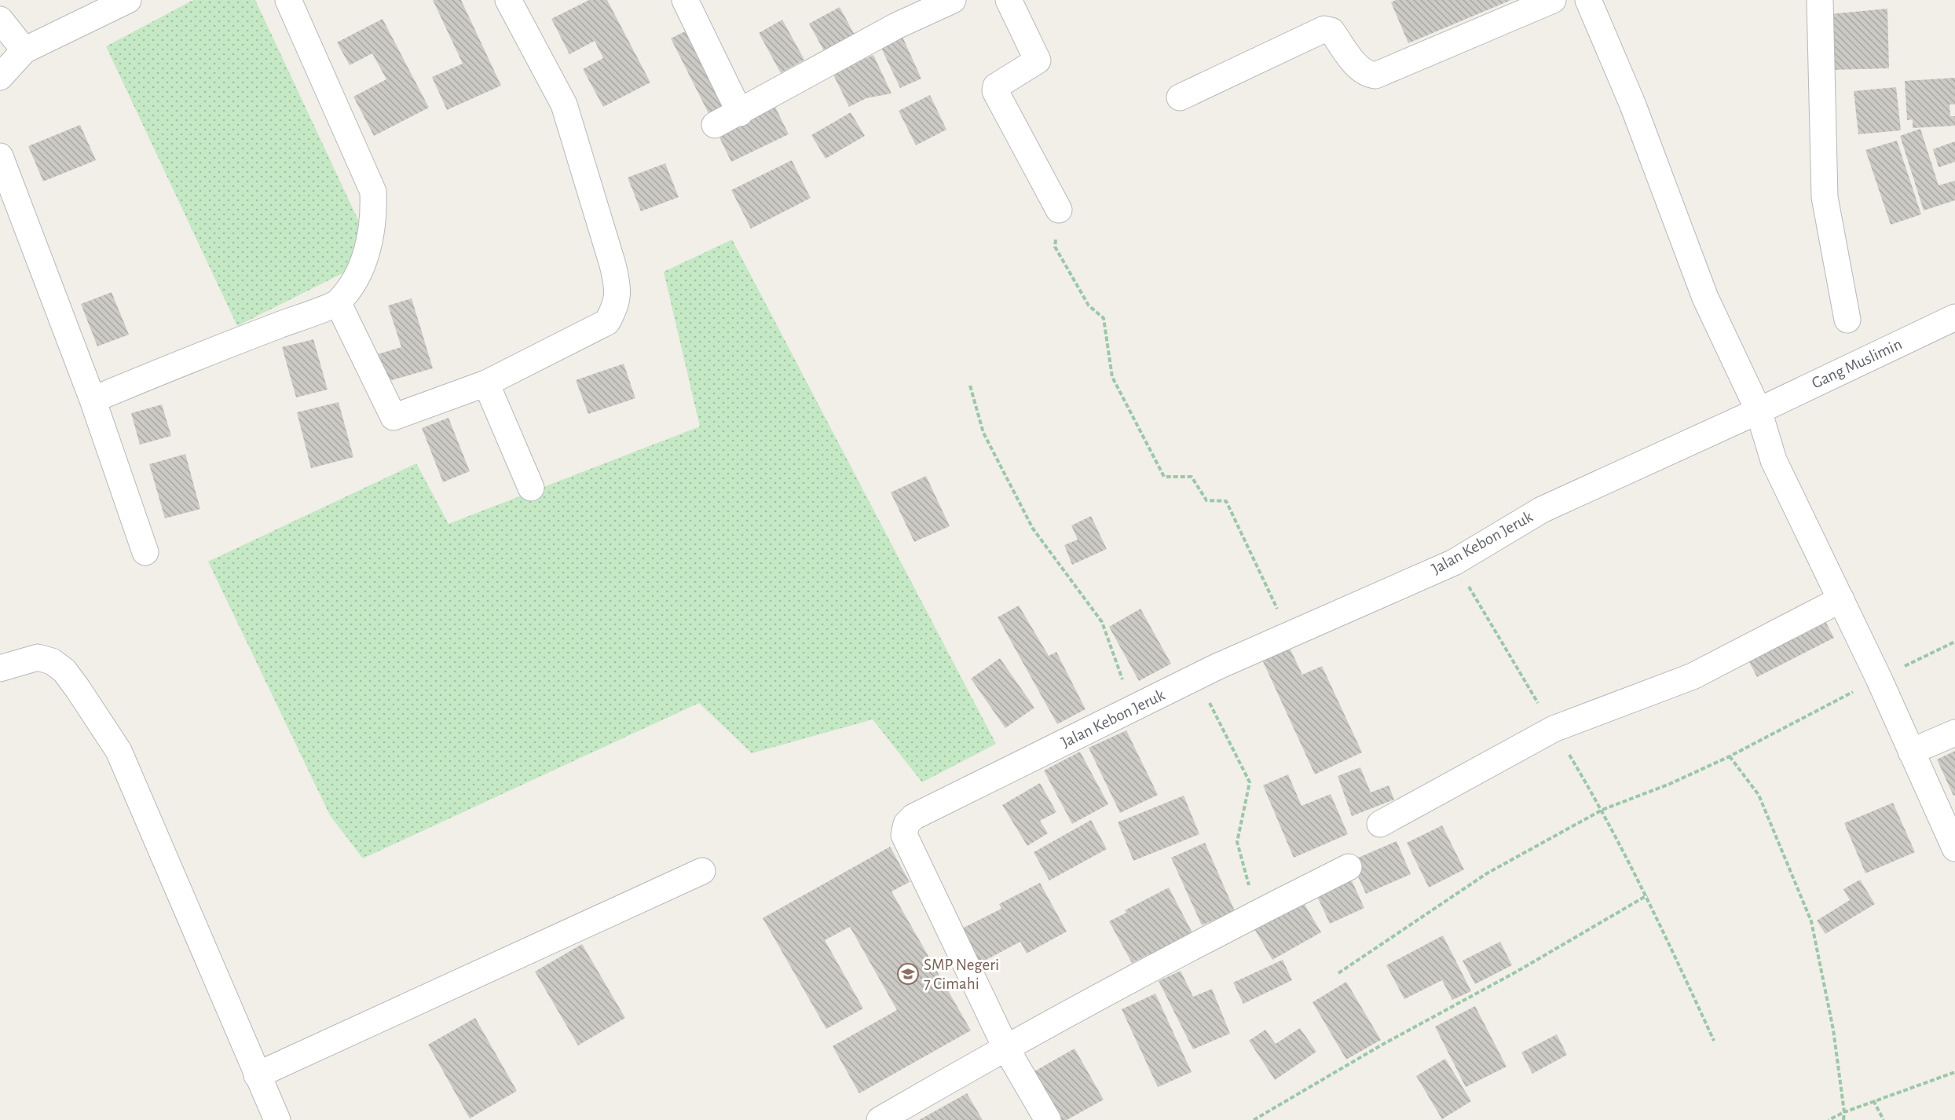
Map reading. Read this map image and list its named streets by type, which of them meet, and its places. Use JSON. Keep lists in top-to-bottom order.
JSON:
{
  "streets": {
    "street": ["Gang Muslimin", "Jalan Kebon Jeruk"]
  },
  "crossings": [
    ["Gang Muslimin", "Jalan Kebon Jeruk"]
  ],
  "places": {
    "school or university": ["SMP Negeri 7 Cimahi"]
  }
}
